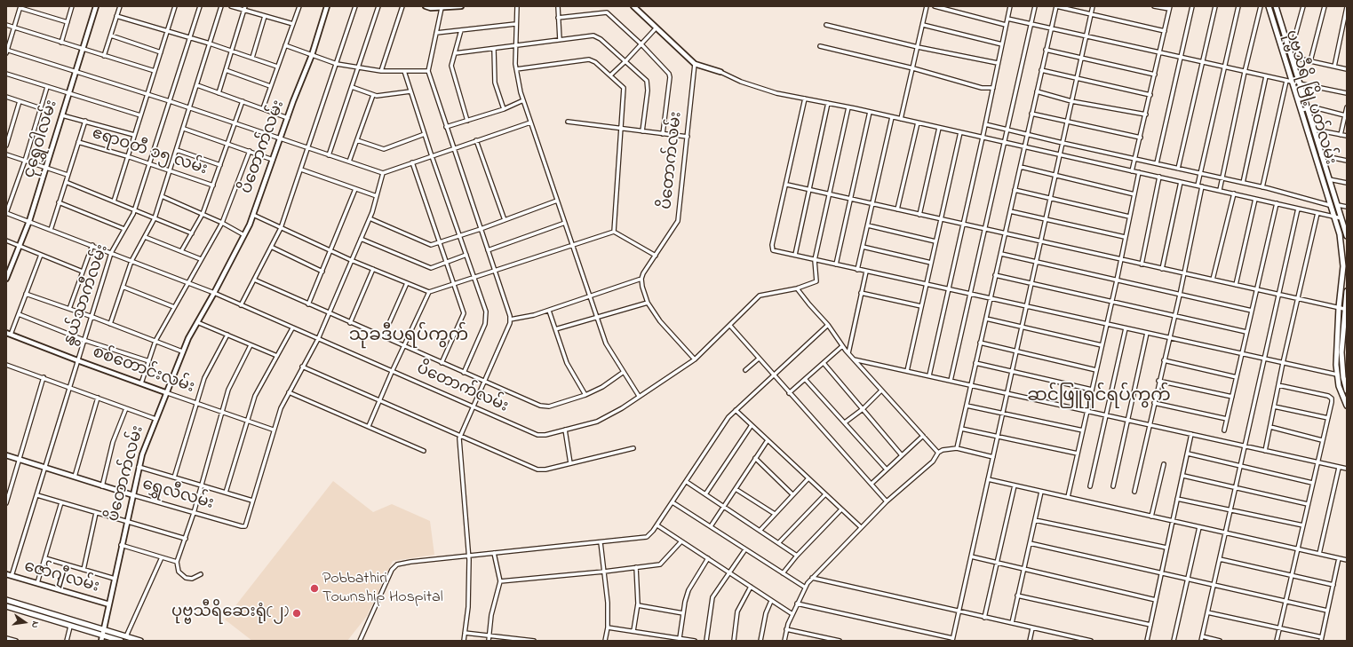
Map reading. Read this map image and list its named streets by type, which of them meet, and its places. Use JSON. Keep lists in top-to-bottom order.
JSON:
{
  "streets": {
    "main road": ["ပုဗ္ဗသီရိ မြို့ပတ်လမ်း"],
    "street": [
      "ငုရွှေဝါလမ်း",
      "ပိတောက်လမ်း",
      "ဧရာဝတီ ၁၅ လမ်း",
      "နွယ်သာကီလမ်း",
      "စစ်တောင်းလမ်း",
      "ရွှေလီလမ်း",
      "ဇော်ဂျီလမ်း"
    ]
  },
  "crossings": [
    ["ငုရွှေဝါလမ်း", "ပိတောက်လမ်း"],
    ["ပိတောက်လမ်း", "နွယ်သာကီလမ်း"],
    ["ပိတောက်လမ်း", "စစ်တောင်းလမ်း"],
    ["ပိတောက်လမ်း", "ရွှေလီလမ်း"],
    ["ပိတောက်လမ်း", "ဇော်ဂျီလမ်း"],
    ["ဧရာဝတီ ၁၅ လမ်း", "နွယ်သာကီလမ်း"],
    ["နွယ်သာကီလမ်း", "စစ်တောင်းလမ်း"],
    ["နွယ်သာကီလမ်း", "ရွှေလီလမ်း"],
    ["နွယ်သာကီလမ်း", "ဇော်ဂျီလမ်း"]
  ],
  "districts": ["သုခဒီပရပ်ကွက်", "ဆင်ဖြူရှင်ရပ်ကွက်"],
  "places": ["Pobbathiri Township Hospital", "ပုဗ္ဗသီရိဆေးရုံ(၂)"],
  "north": "right"
}
